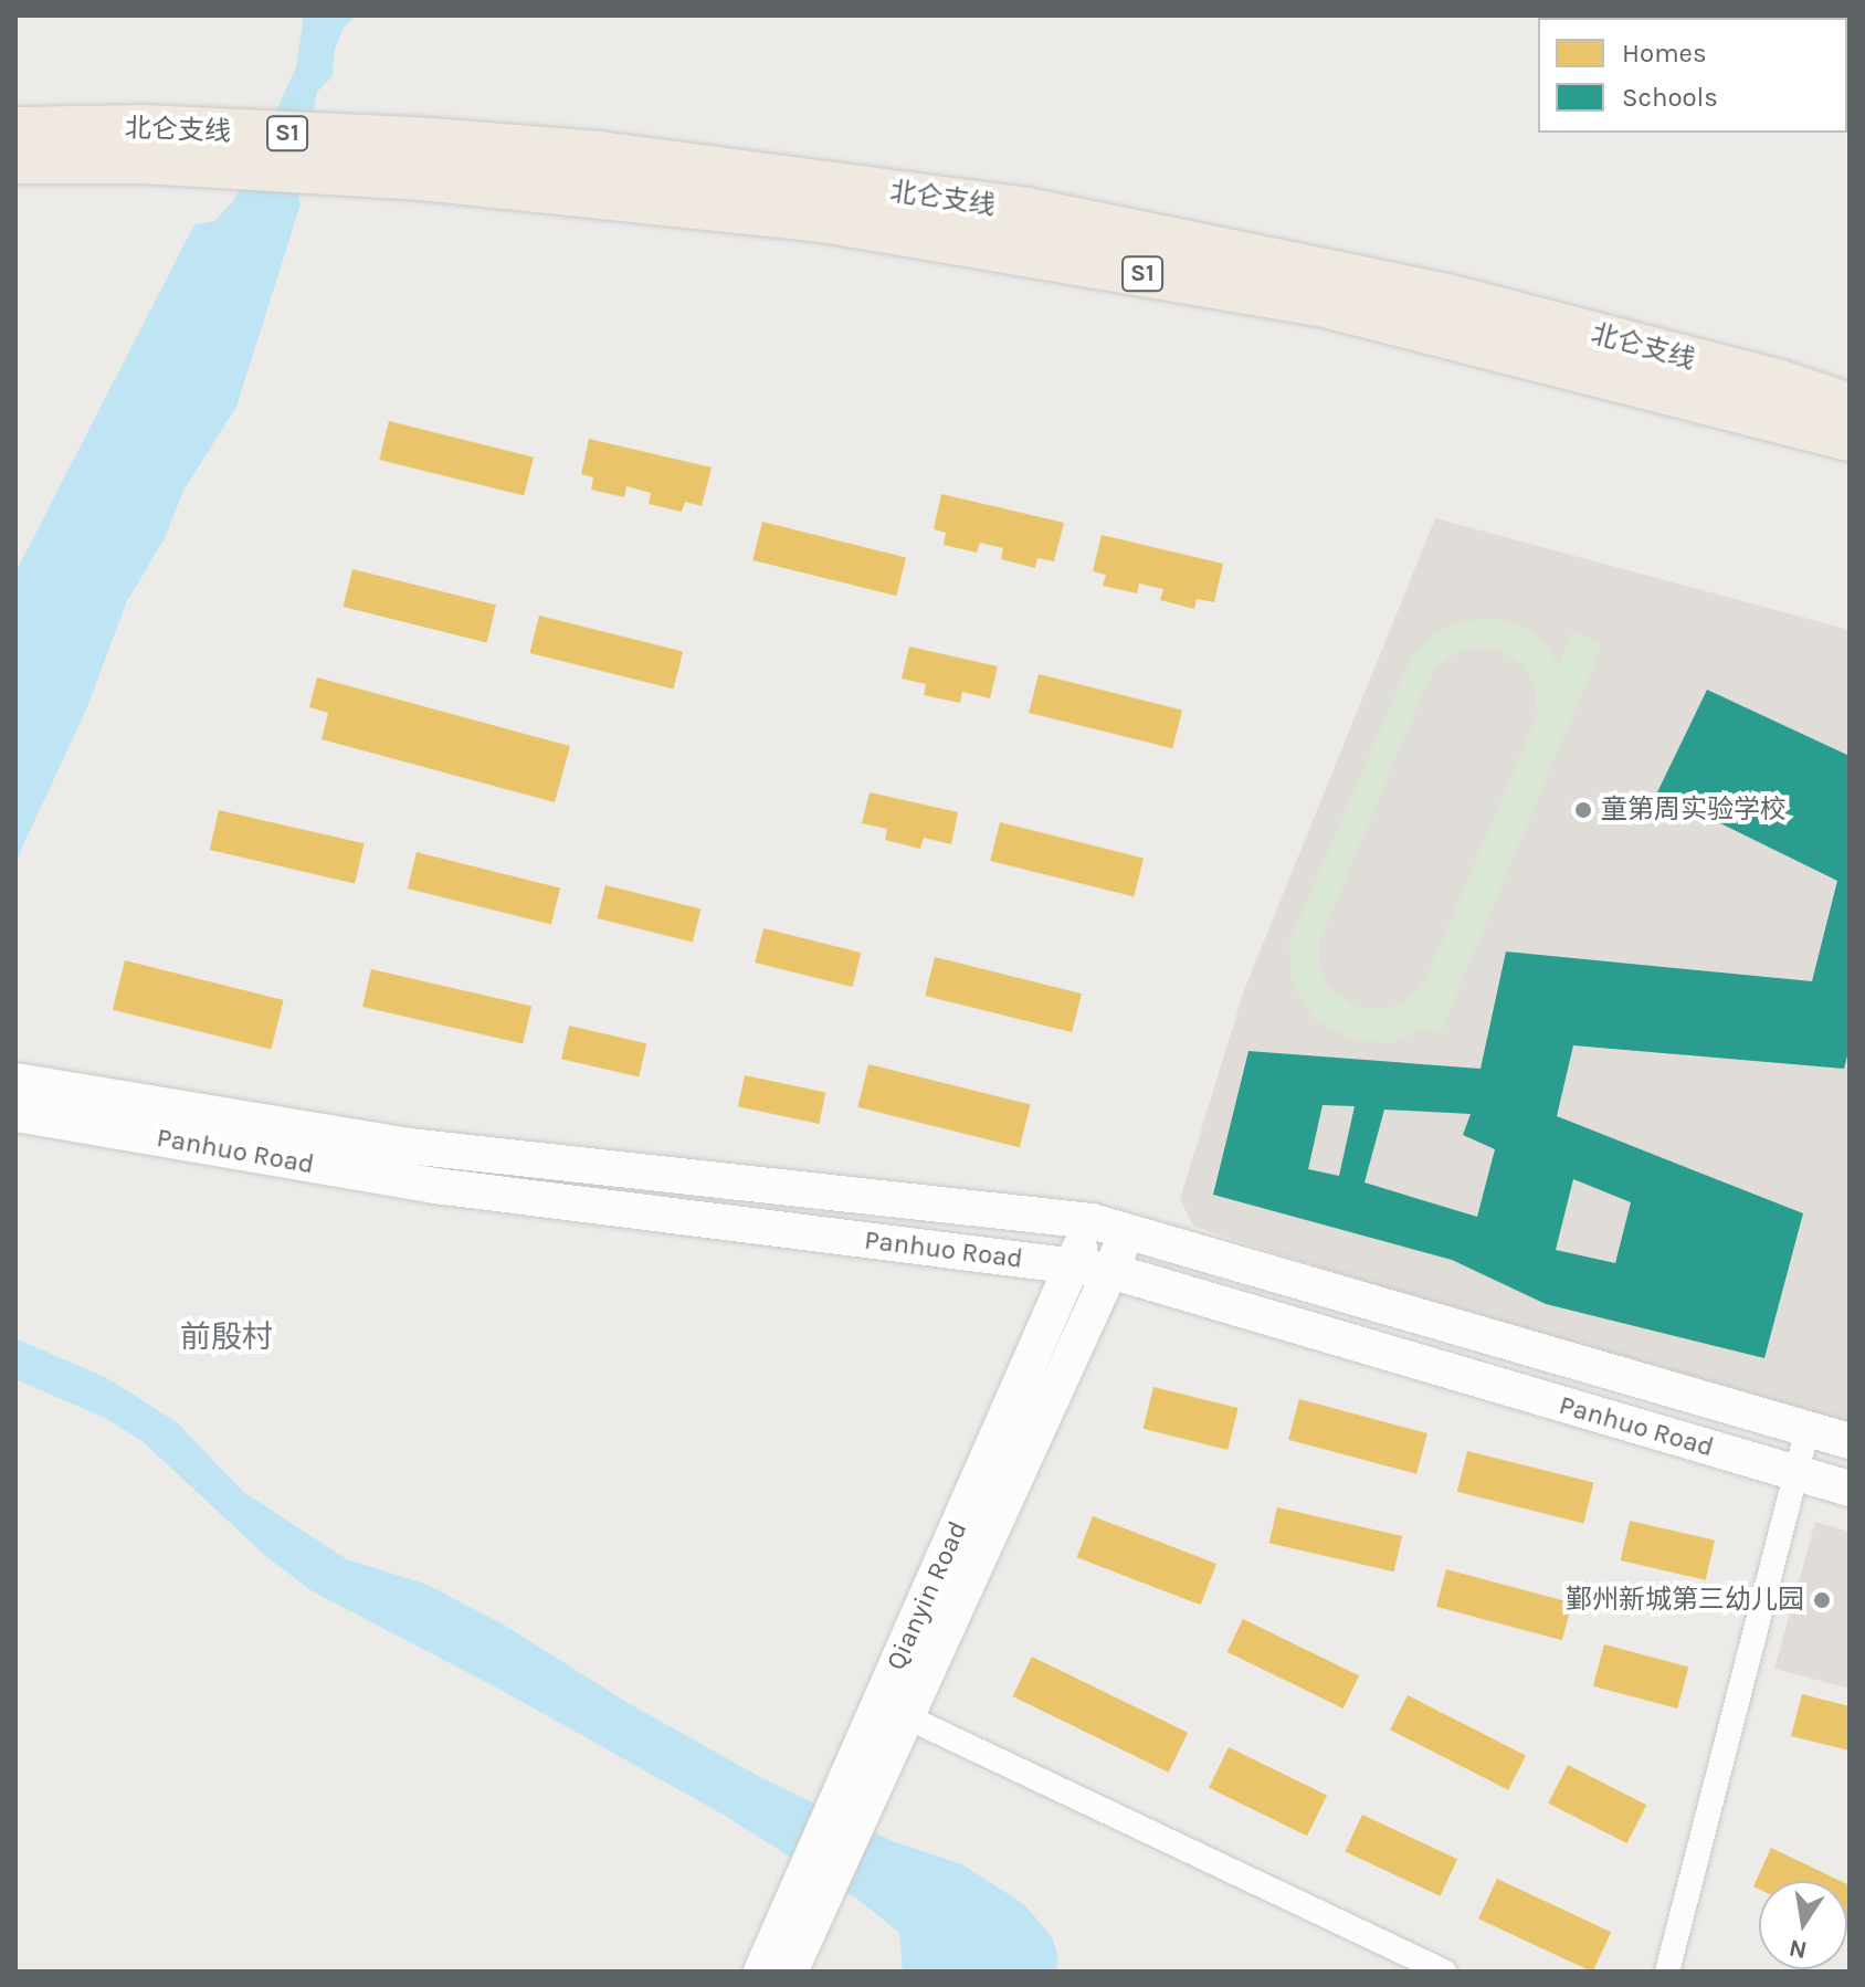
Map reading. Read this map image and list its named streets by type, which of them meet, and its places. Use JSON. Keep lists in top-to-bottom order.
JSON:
{
  "streets": {
    "highway": ["北仑支线", "S1"],
    "street": ["Panhuo Road", "Qianyin Road"]
  },
  "crossings": [
    ["Panhuo Road", "Qianyin Road"]
  ],
  "districts": ["前殷村"],
  "places": ["童第周实验学校", "鄞州新城第三幼儿园"],
  "legend": ["Homes", "Schools"],
  "north": "bottom"
}
